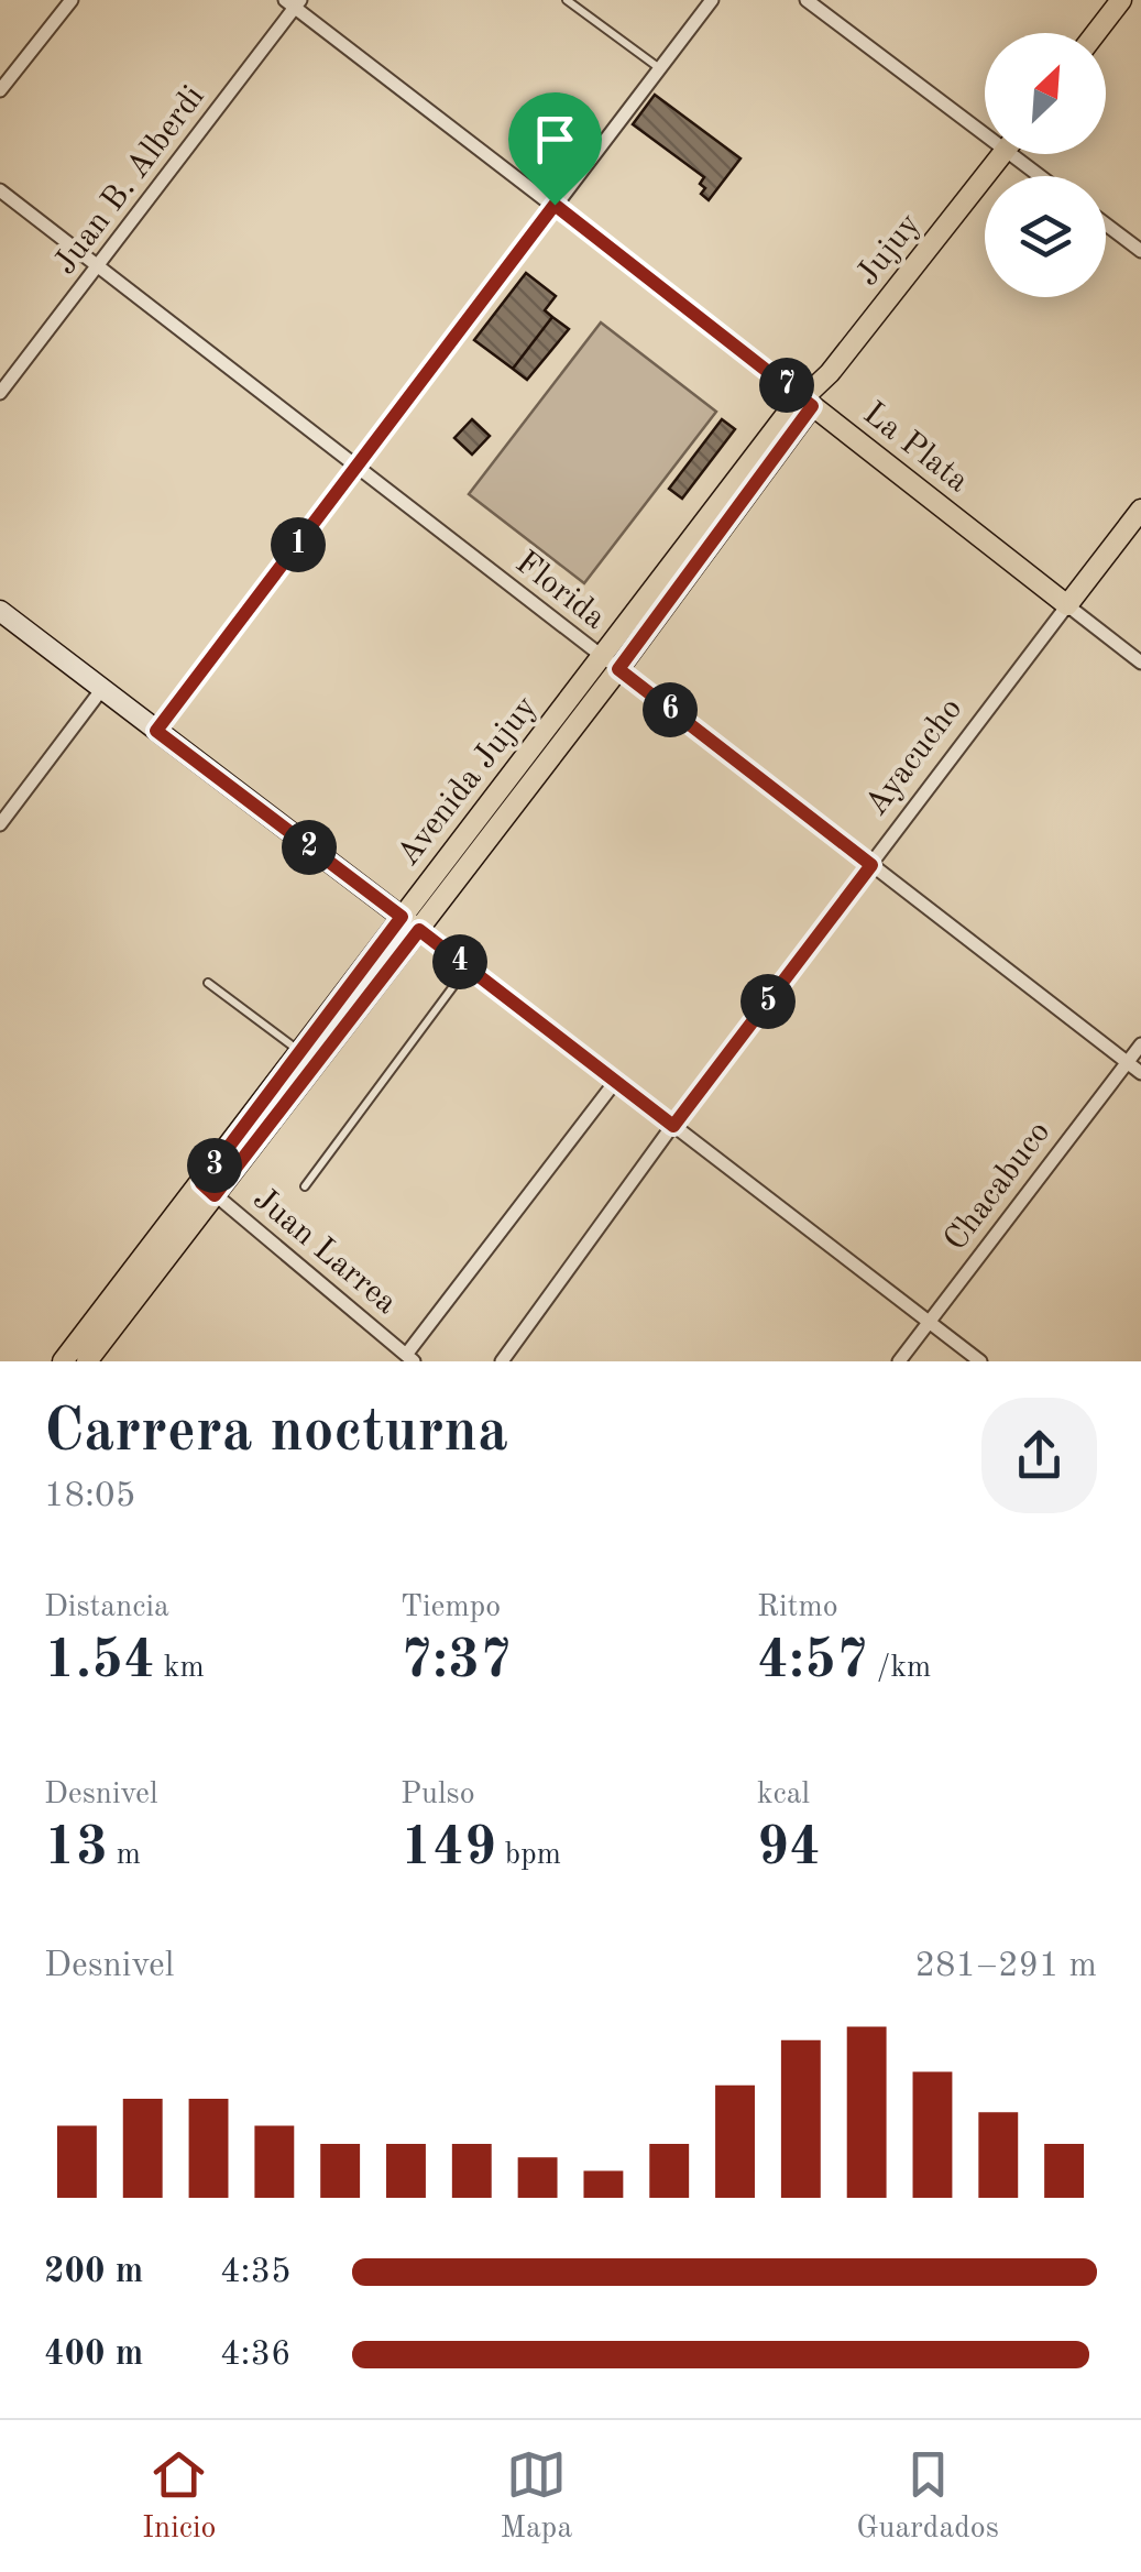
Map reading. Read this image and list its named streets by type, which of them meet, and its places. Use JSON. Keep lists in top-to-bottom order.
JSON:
{
  "streets": {
    "main road": [
      "Jujuy",
      "La Plata",
      "Ayacucho",
      "Avenida Jujuy"
    ],
    "street": [
      "Juan B. Alberdi",
      "Florida",
      "Chacabuco",
      "Juan Larrea"
    ]
  },
  "crossings": [
    ["Juan B. Alberdi", "La Plata"],
    ["Juan B. Alberdi", "Florida"],
    ["Jujuy", "La Plata"],
    ["Jujuy", "Avenida Jujuy"],
    ["La Plata", "Ayacucho"],
    ["La Plata", "Avenida Jujuy"],
    ["Florida", "Ayacucho"],
    ["Florida", "Avenida Jujuy"],
    ["Florida", "Chacabuco"],
    ["Avenida Jujuy", "Juan Larrea"]
  ],
  "north": "top right",
  "page": {
    "pins": [
      "7",
      "1",
      "6",
      "2",
      "4",
      "5",
      "3"
    ],
    "heading": ["Carrera nocturna", "18:05"],
    "stats": [
      ["Distancia", "1.54 km"],
      ["Tiempo", "7:37"],
      ["Ritmo", "4:57 /km"],
      ["Desnivel", "13 m"],
      ["Pulso", "149 bpm"],
      ["kcal", "94"]
    ],
    "chart": ["Desnivel", "281–291 m"],
    "list": [
      {
        "name": "200 m",
        "note": "4:35"
      },
      {
        "name": "400 m",
        "note": "4:36"
      }
    ],
    "tabs": ["Inicio", "Mapa", "Guardados"]
  }
}
